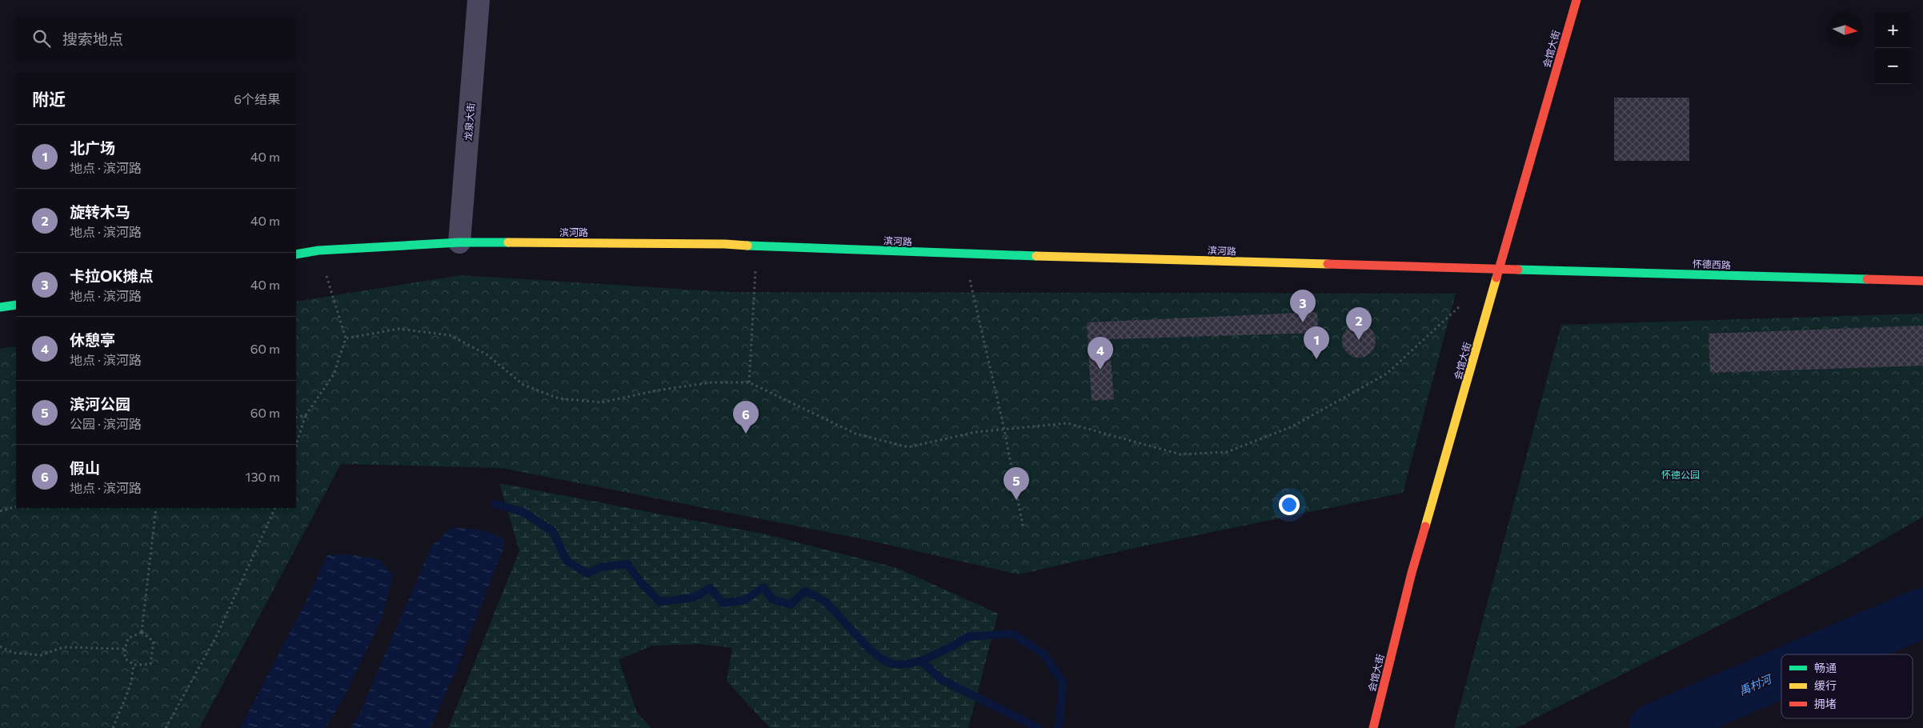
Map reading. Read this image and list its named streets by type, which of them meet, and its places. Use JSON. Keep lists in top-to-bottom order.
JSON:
{
  "streets": {
    "street": [
      "会馆大街",
      "龙泉大街",
      "滨河路",
      "怀德西路"
    ]
  },
  "crossings": [
    ["会馆大街", "滨河路"],
    ["会馆大街", "怀德西路"],
    ["龙泉大街", "滨河路"],
    ["滨河路", "怀德西路"]
  ],
  "water": ["禹村河"],
  "parks": ["怀德公园"],
  "legend": ["畅通", "缓行", "拥堵"],
  "north": "right",
  "page": {
    "map_buttons": ["+", "−"],
    "search": "搜索地点",
    "heading": ["附近", "6个结果"],
    "list": [
      {
        "mark": "1",
        "name": "北广场",
        "note": "地点 · 滨河路",
        "value": "40 m"
      },
      {
        "mark": "2",
        "name": "旋转木马",
        "note": "地点 · 滨河路",
        "value": "40 m"
      },
      {
        "mark": "3",
        "name": "卡拉OK摊点",
        "note": "地点 · 滨河路",
        "value": "40 m"
      },
      {
        "mark": "4",
        "name": "休憩亭",
        "note": "地点 · 滨河路",
        "value": "60 m"
      },
      {
        "mark": "5",
        "name": "滨河公园",
        "note": "公园 · 滨河路",
        "value": "60 m"
      },
      {
        "mark": "6",
        "name": "假山",
        "note": "地点 · 滨河路",
        "value": "130 m"
      }
    ],
    "pins": [
      "3",
      "2",
      "1",
      "4",
      "6",
      "5"
    ]
  }
}
